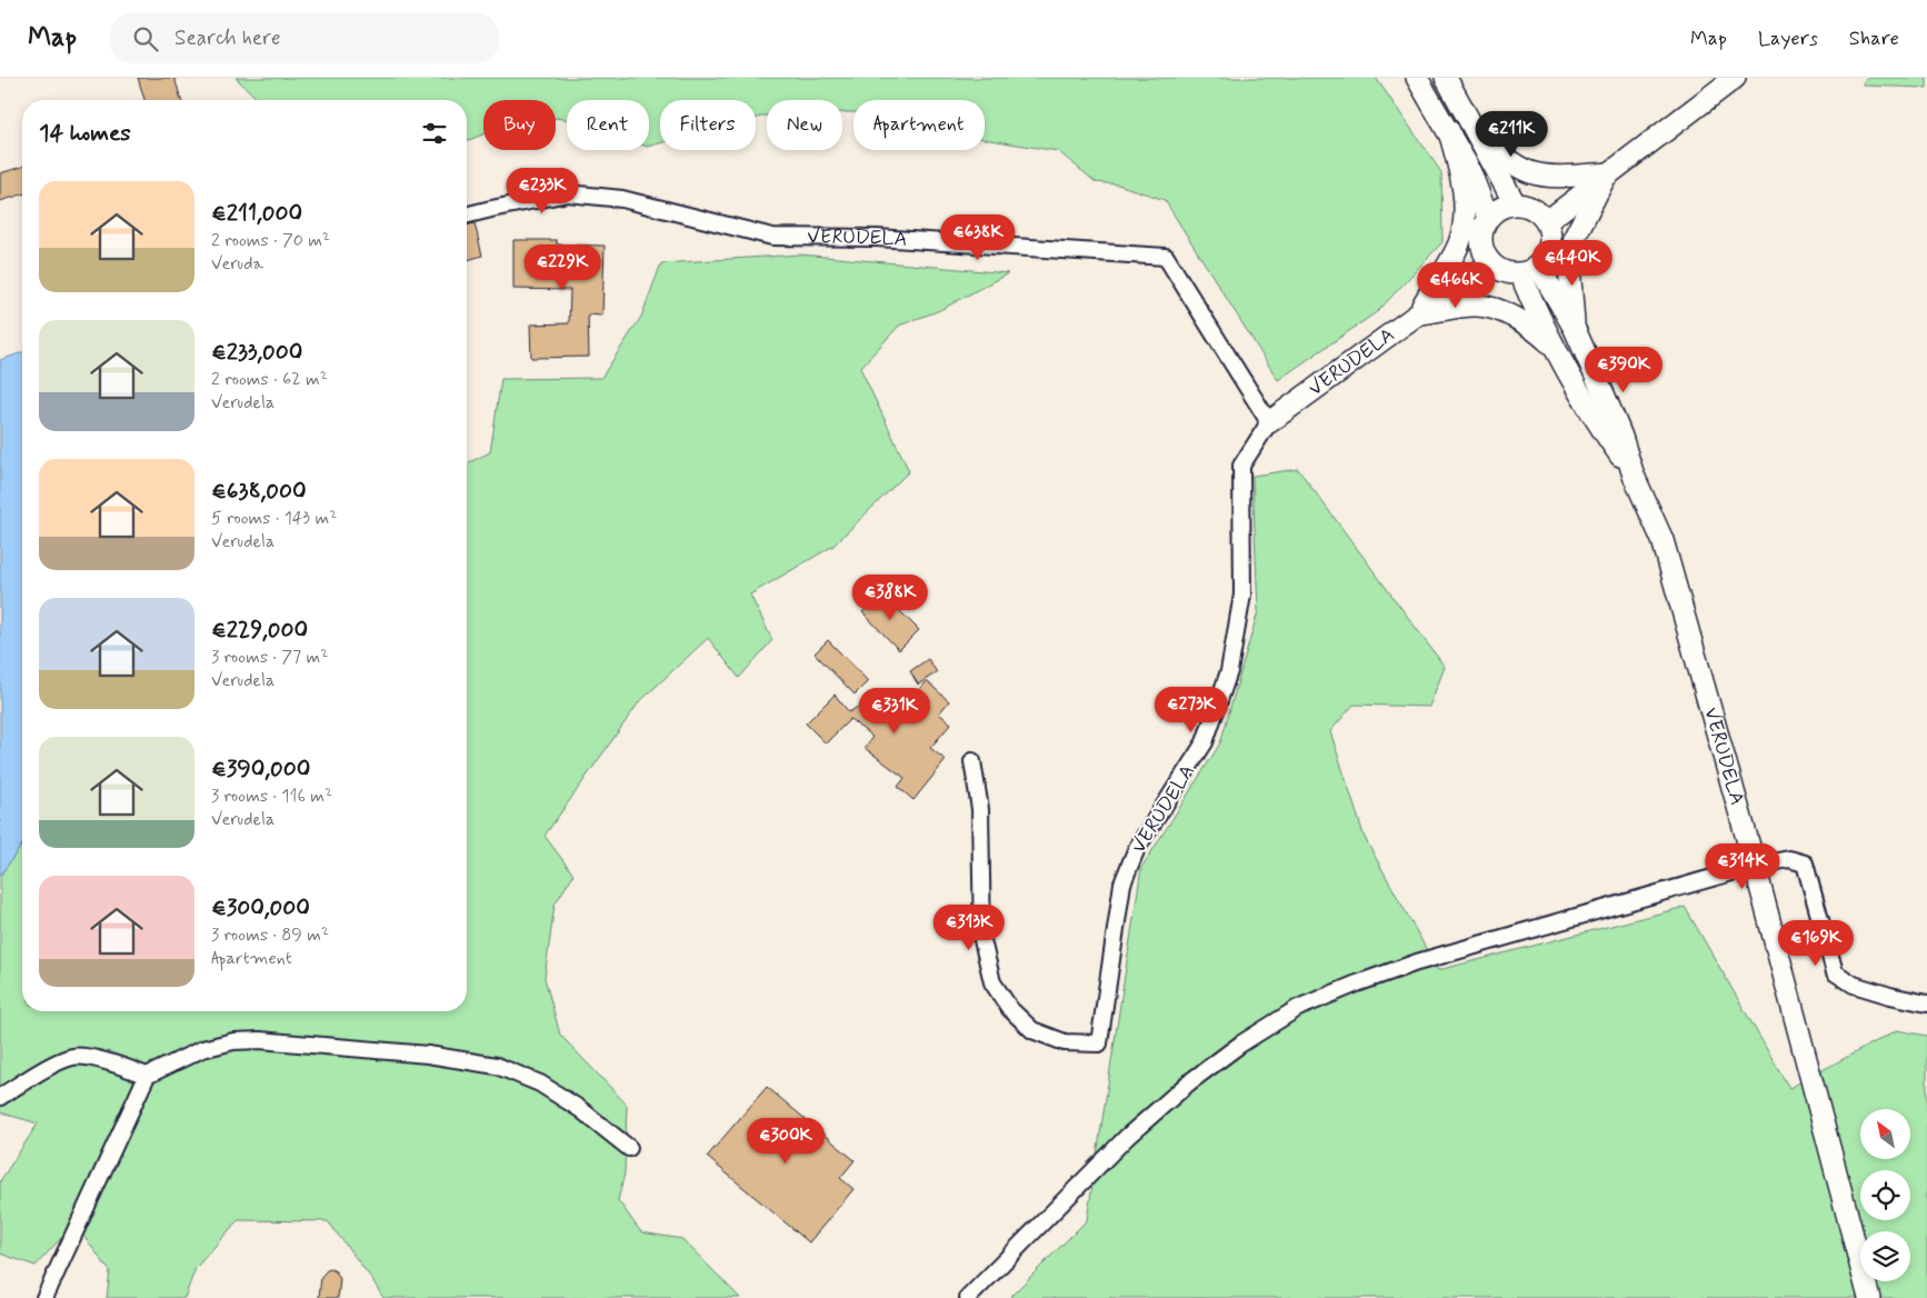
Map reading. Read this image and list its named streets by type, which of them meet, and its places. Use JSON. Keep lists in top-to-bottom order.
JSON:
{
  "streets": {
    "main road": ["VERUDELA"]
  },
  "north": "top left",
  "page": {
    "header": "Map",
    "search": "Search here",
    "nav": ["Map", "Layers", "Share"],
    "chip": [
      "Buy",
      "Rent",
      "Filters",
      "New",
      "Apartment"
    ],
    "heading": "14 homes",
    "price": [
      "€211K",
      "€233K",
      "€638K",
      "€440K",
      "€229K",
      "€466K",
      "€390K",
      "€388K",
      "€273K",
      "€331K",
      "€314K",
      "€313K",
      "€169K",
      "€300K"
    ],
    "list": [
      {
        "name": "€211,000",
        "note": "2 rooms · 70 m² · Veruda"
      },
      {
        "name": "€233,000",
        "note": "2 rooms · 62 m² · Verudela"
      },
      {
        "name": "€638,000",
        "note": "5 rooms · 143 m² · Verudela"
      },
      {
        "name": "€229,000",
        "note": "3 rooms · 77 m² · Verudela"
      },
      {
        "name": "€390,000",
        "note": "3 rooms · 116 m² · Verudela"
      },
      {
        "name": "€300,000",
        "note": "3 rooms · 89 m² · Apartment"
      }
    ]
  }
}
